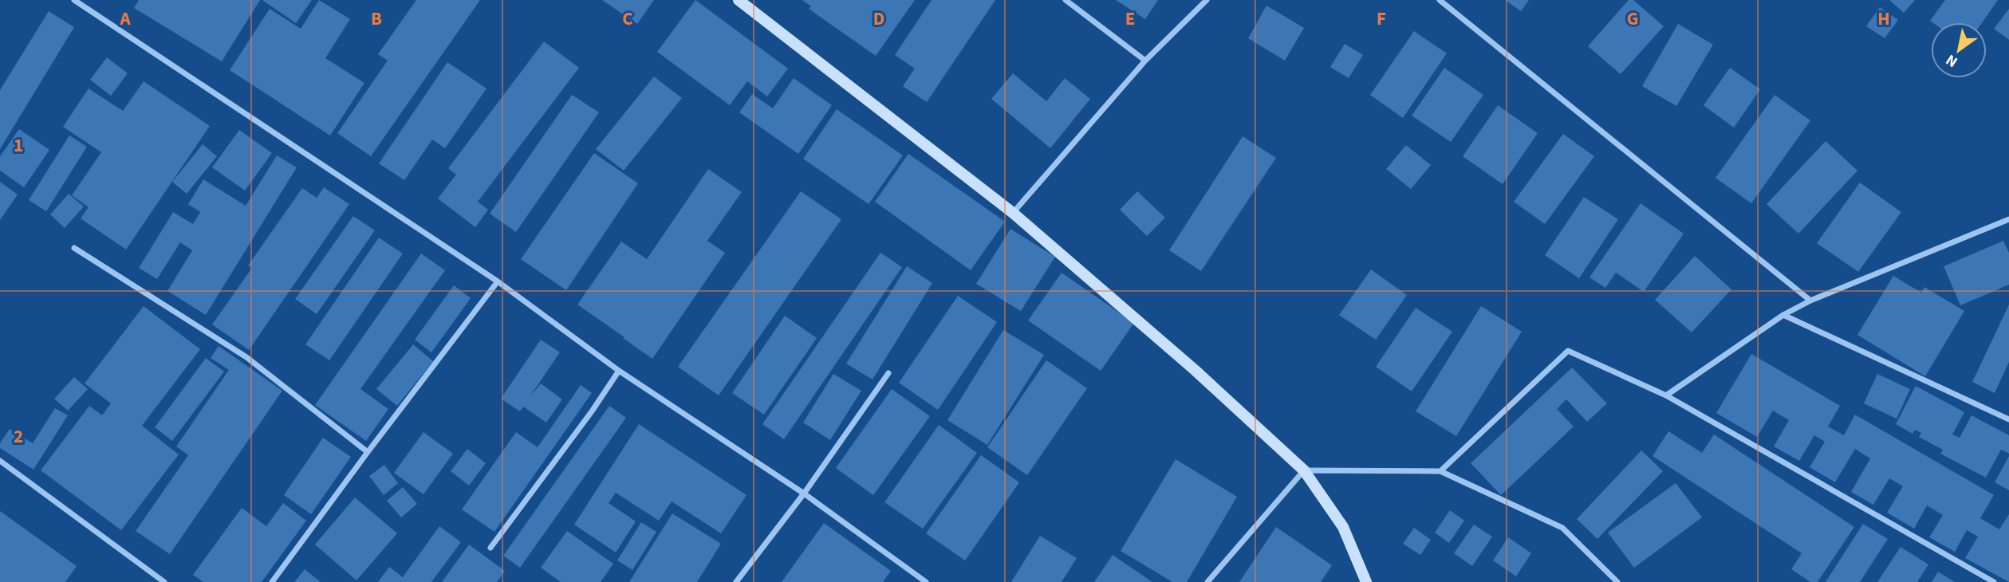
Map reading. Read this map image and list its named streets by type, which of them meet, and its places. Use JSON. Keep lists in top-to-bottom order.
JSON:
{
  "north": "bottom left",
  "grid": {
    "columns": [
      "A",
      "B",
      "C",
      "D",
      "E",
      "F",
      "G",
      "H"
    ],
    "rows": ["1", "2"]
  }
}
